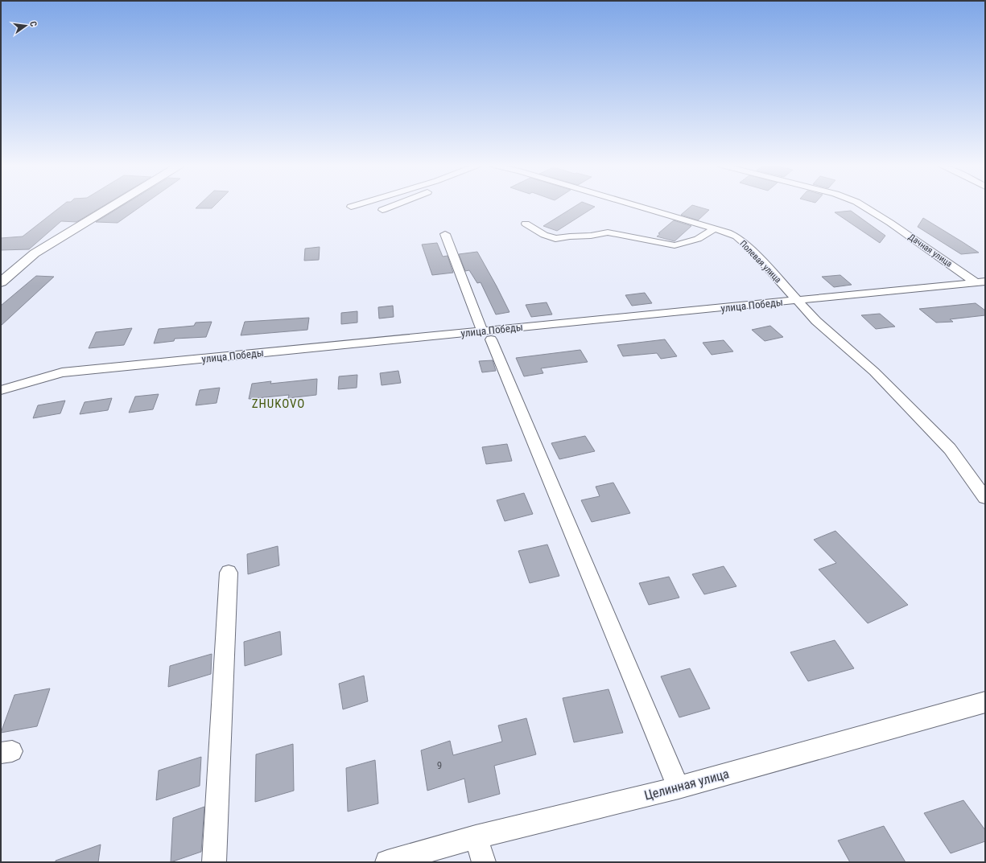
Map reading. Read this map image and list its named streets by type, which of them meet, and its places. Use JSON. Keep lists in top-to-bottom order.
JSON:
{
  "streets": {
    "street": [
      "Дачная улица",
      "Полевая улица",
      "улица Победы",
      "Целинная улица"
    ]
  },
  "crossings": [
    ["Дачная улица", "улица Победы"],
    ["Полевая улица", "улица Победы"]
  ],
  "districts": ["ZHUKOVO"],
  "house_numbers": ["9"],
  "north": "right"
}
